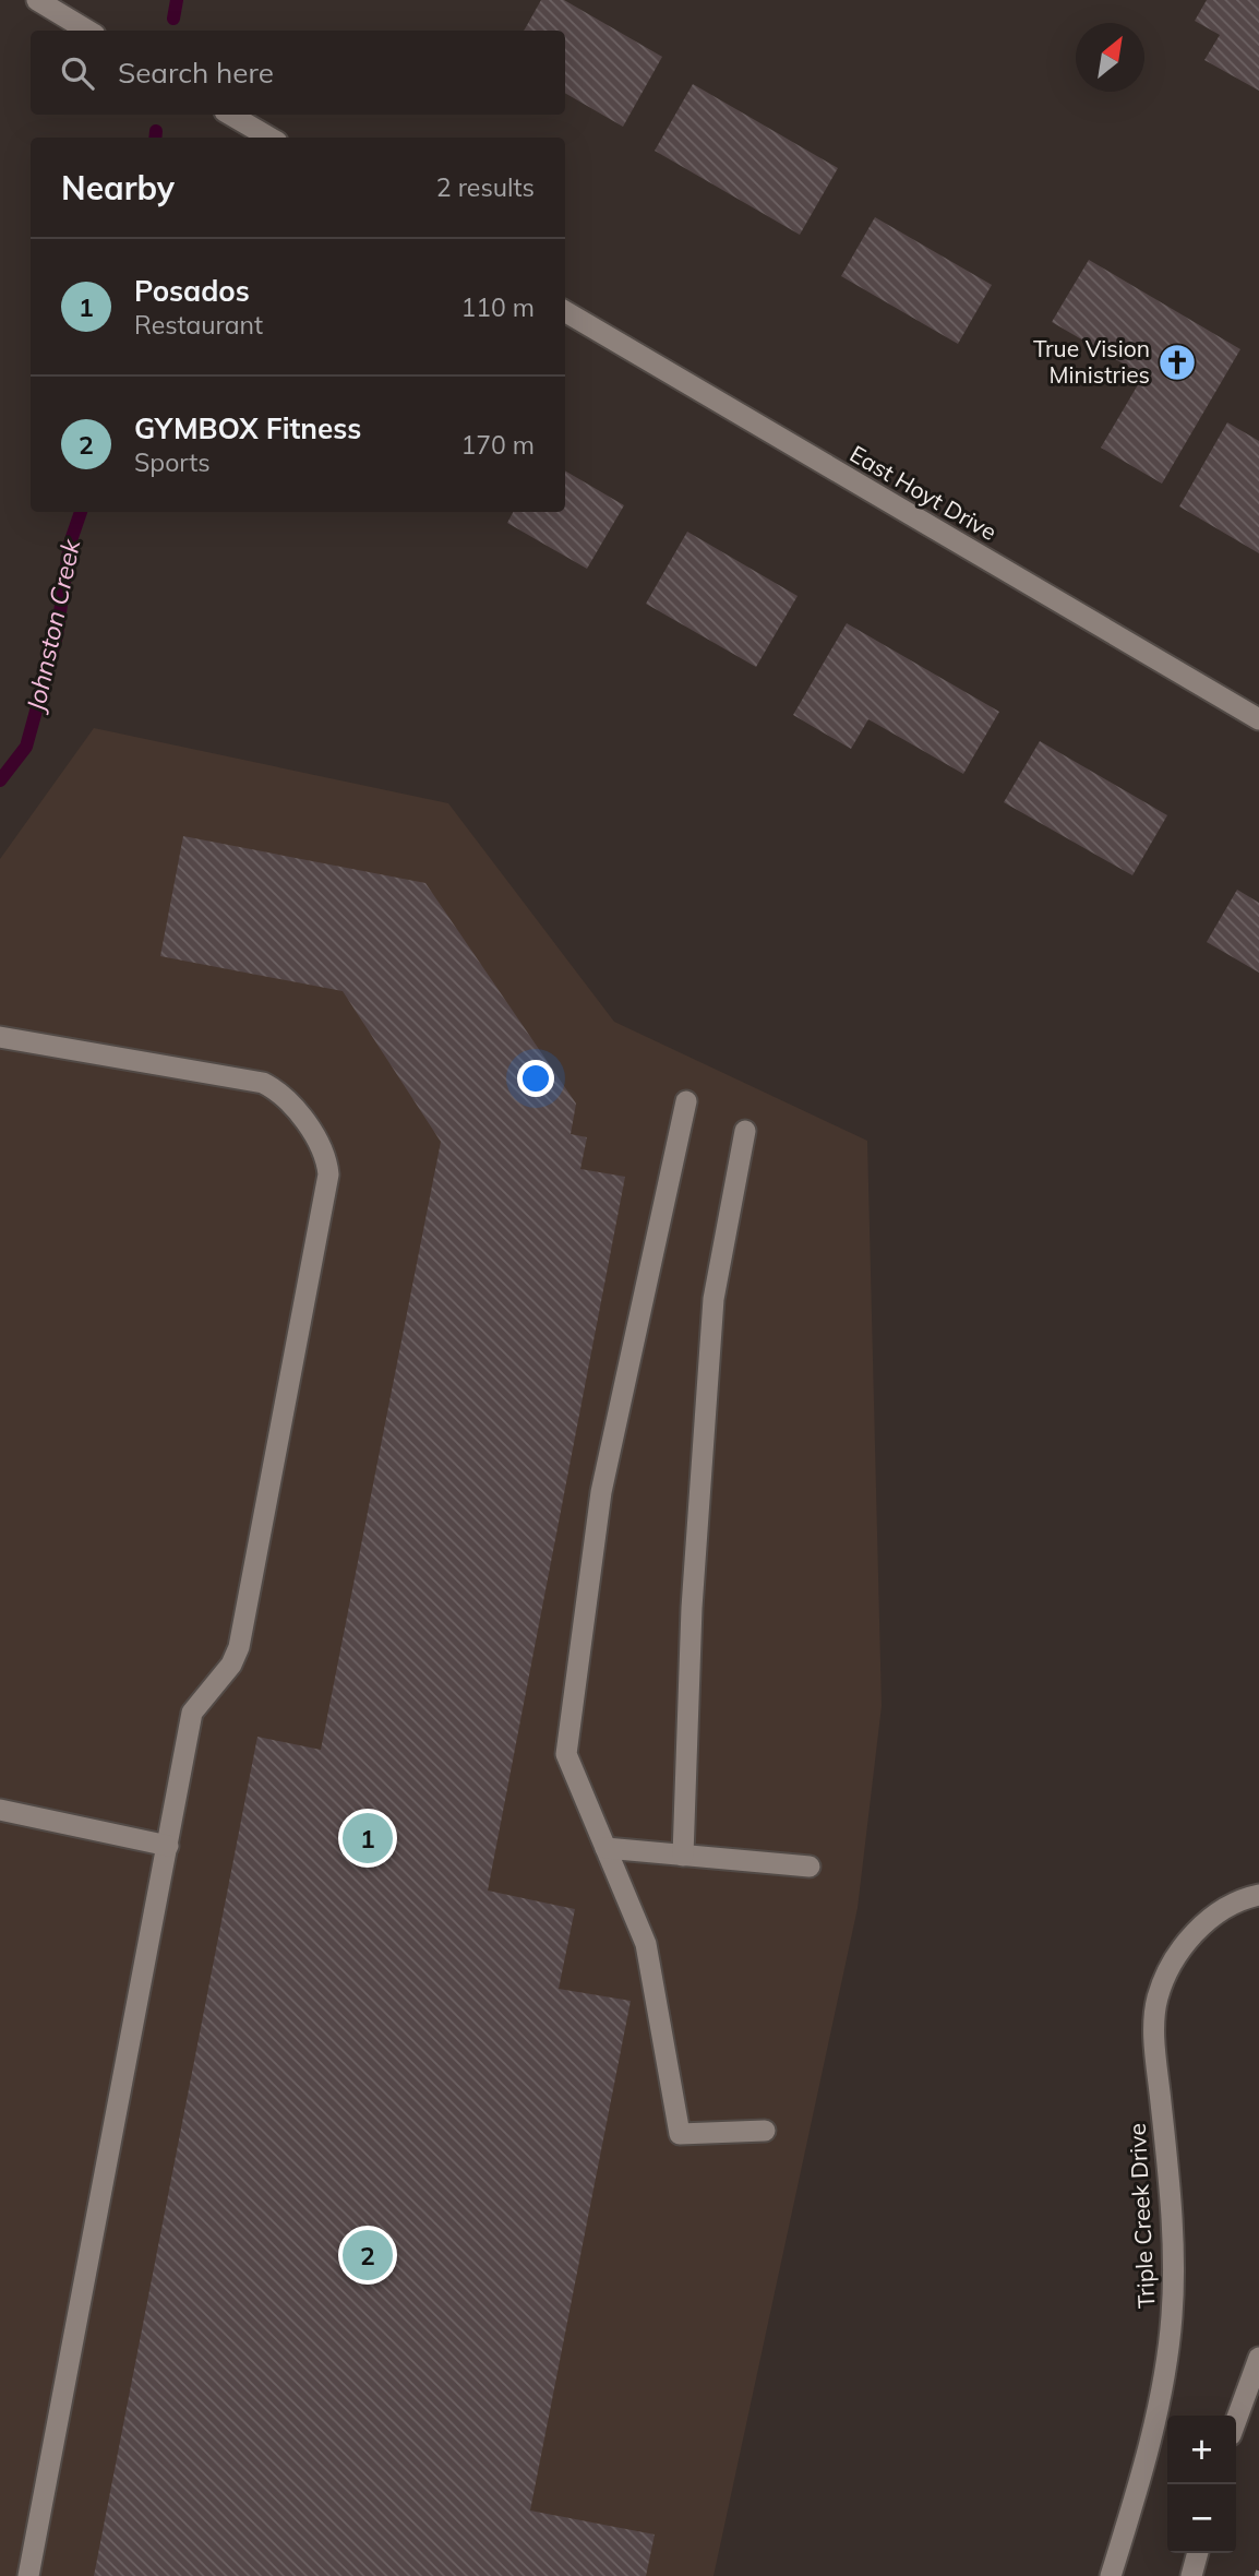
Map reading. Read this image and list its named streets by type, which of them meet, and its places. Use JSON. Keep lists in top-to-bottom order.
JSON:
{
  "streets": {
    "street": ["East Hoyt Drive", "Triple Creek Drive"]
  },
  "water": ["Johnston Creek"],
  "places": {
    "church": ["True Vision Ministries"]
  },
  "north": "top right",
  "page": {
    "search": "Search here",
    "heading": ["Nearby", "2 results"],
    "list": [
      {
        "mark": "1",
        "name": "Posados",
        "note": "Restaurant",
        "value": "110 m"
      },
      {
        "mark": "2",
        "name": "GYMBOX Fitness",
        "note": "Sports",
        "value": "170 m"
      }
    ],
    "pins": ["1", "2"],
    "map_buttons": ["+", "−"]
  }
}
